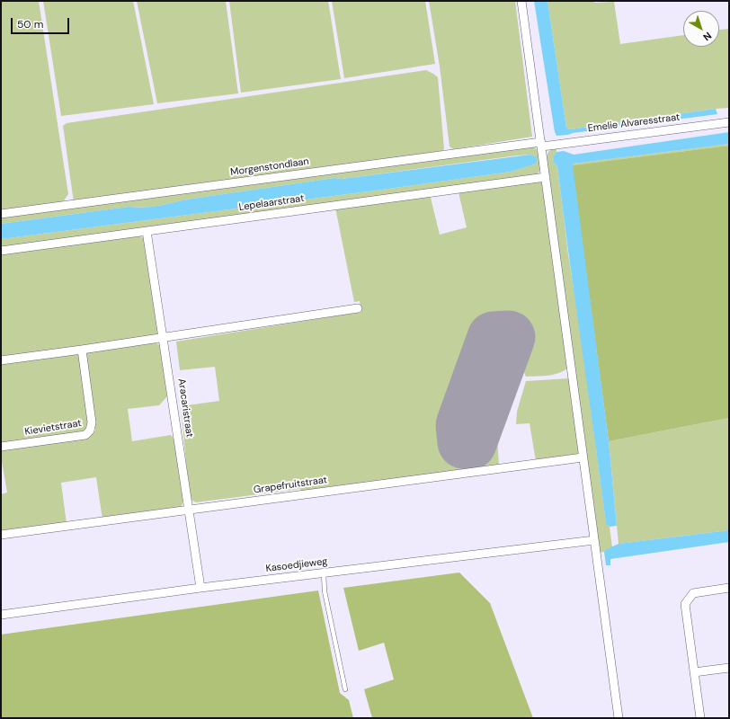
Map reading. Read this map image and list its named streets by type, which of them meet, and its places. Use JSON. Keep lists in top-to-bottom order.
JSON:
{
  "streets": {
    "street": [
      "Emelie Alvaresstraat",
      "Morgenstondlaan",
      "Lepelaarstraat",
      "Aracaristraat",
      "Kievietstraat",
      "Grapefruitstraat",
      "Kasoedjieweg"
    ]
  },
  "crossings": [
    ["Emelie Alvaresstraat", "Morgenstondlaan"],
    ["Lepelaarstraat", "Aracaristraat"],
    ["Aracaristraat", "Grapefruitstraat"],
    ["Aracaristraat", "Kasoedjieweg"]
  ],
  "scale_bar": "50 m",
  "north": "bottom right"
}
